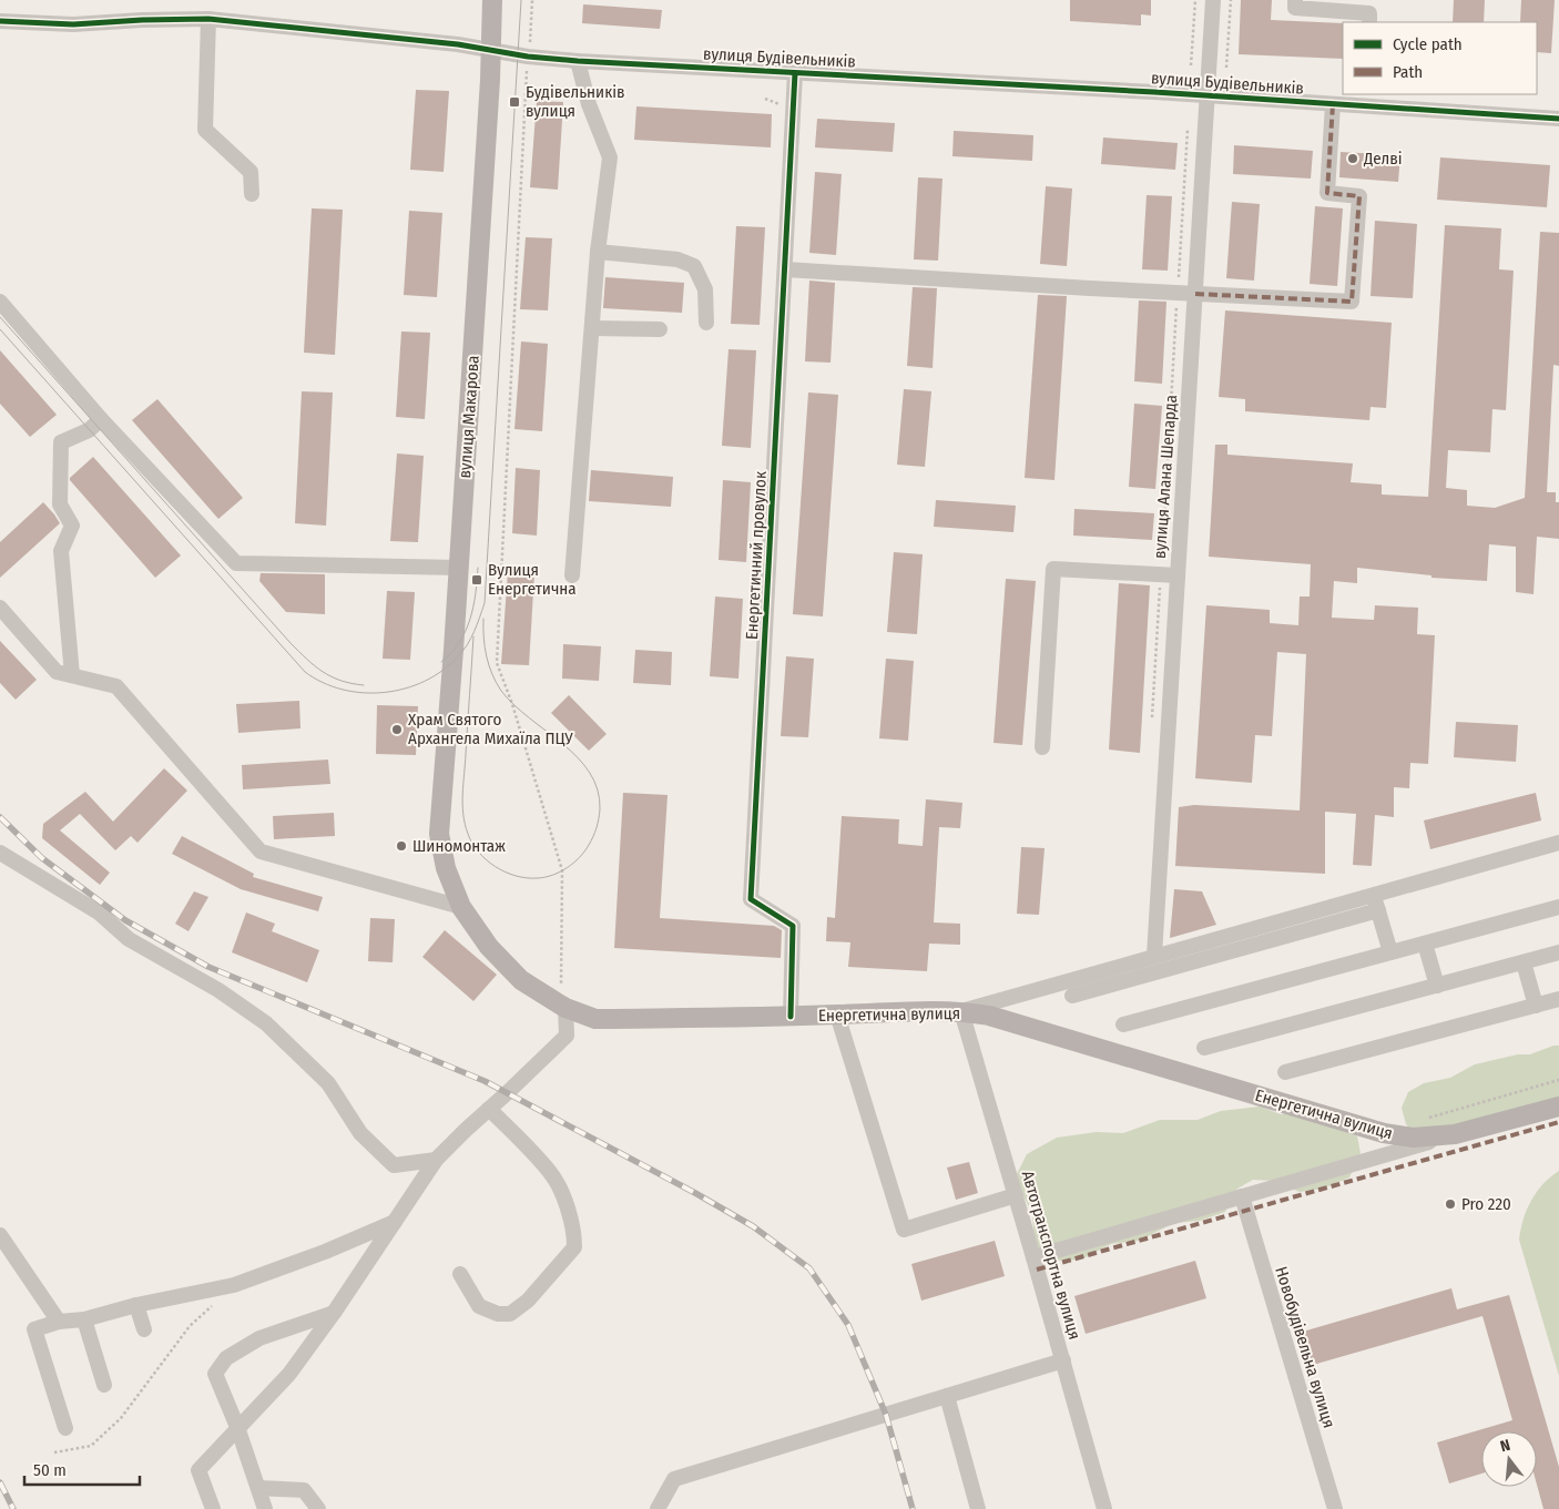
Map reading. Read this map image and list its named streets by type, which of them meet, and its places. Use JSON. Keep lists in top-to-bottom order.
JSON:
{
  "streets": {
    "main road": ["вулиця Макарова", "Енергетична вулиця"],
    "street": [
      "вулиця Будівельників",
      "вулиця Алана Шепарда",
      "Енергетичний провулок",
      "Автотранспортна вулиця",
      "Новобудівельна вулиця"
    ]
  },
  "crossings": [
    ["вулиця Будівельників", "вулиця Макарова"],
    ["вулиця Будівельників", "вулиця Алана Шепарда"],
    ["вулиця Будівельників", "Енергетичний провулок"],
    ["вулиця Макарова", "Енергетична вулиця"],
    ["Енергетичний провулок", "Енергетична вулиця"],
    ["Енергетична вулиця", "Автотранспортна вулиця"],
    ["Енергетична вулиця", "Новобудівельна вулиця"]
  ],
  "places": {
    "transit": ["Будівельників вулиця", "Вулиця Енергетична"],
    "other": [
      "Делві",
      "Храм Святого Архангела Михаїла ПЦУ",
      "Шиномонтаж",
      "Pro 220"
    ]
  },
  "legend": ["Cycle path", "Path"],
  "scale_bar": "50 m",
  "north": "top"
}
